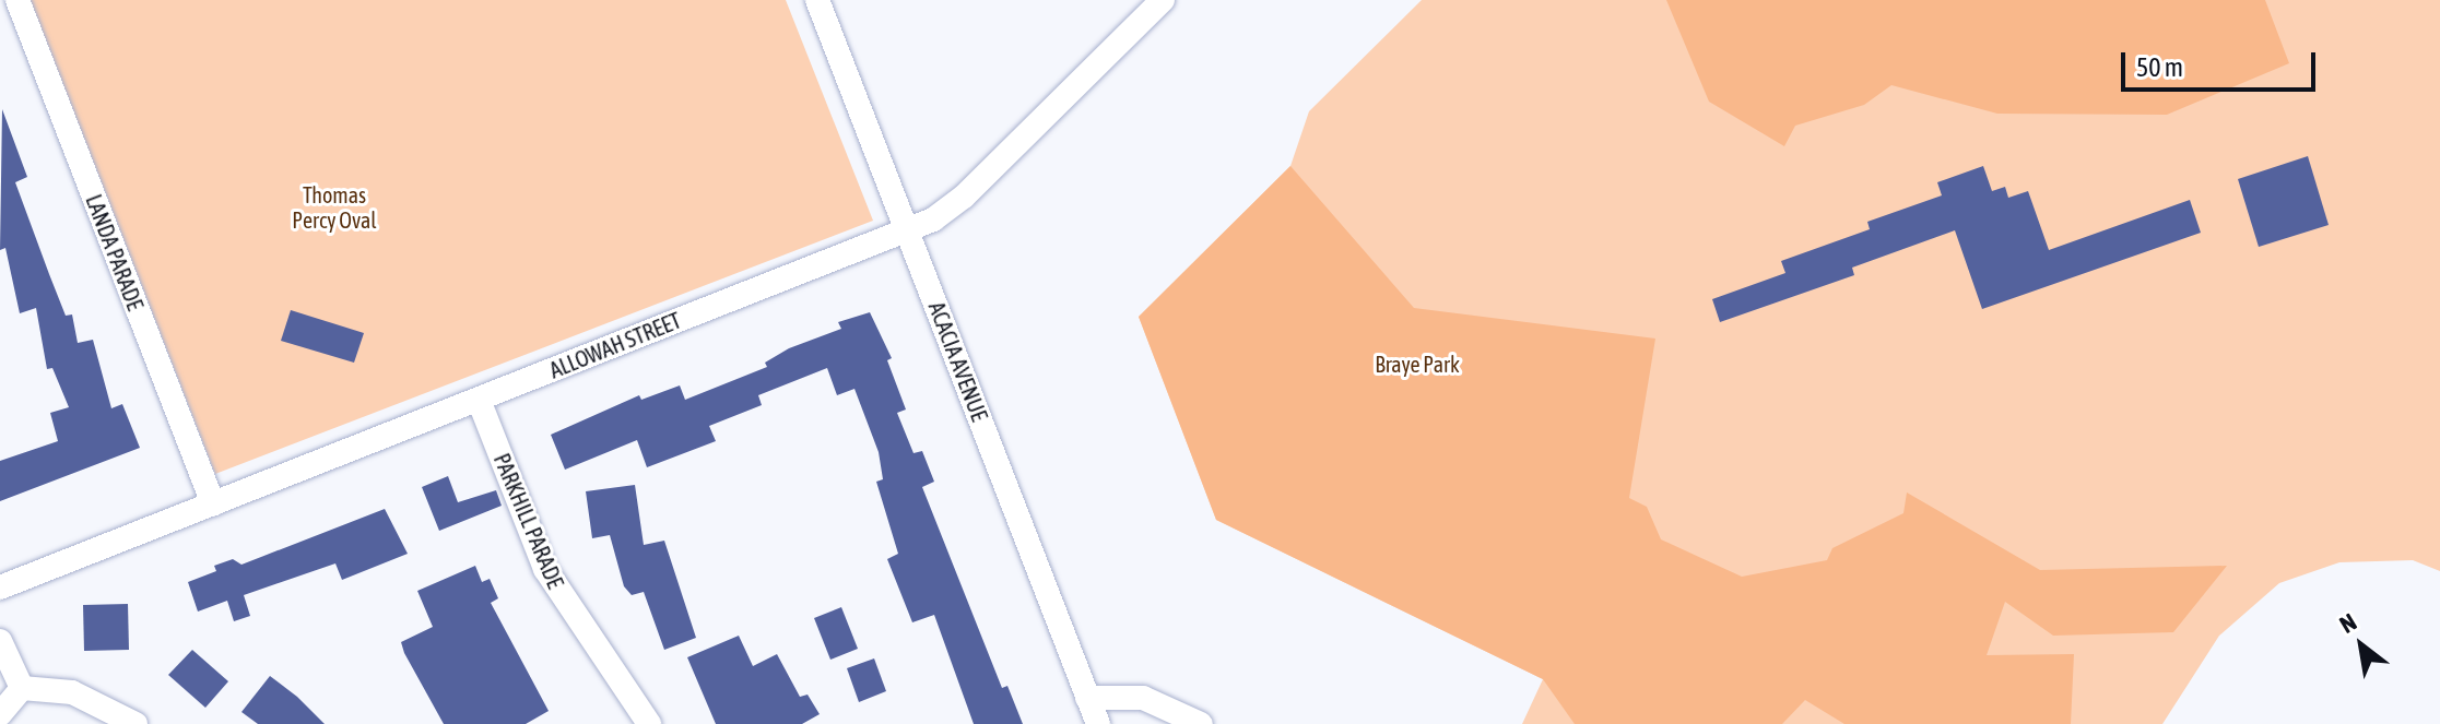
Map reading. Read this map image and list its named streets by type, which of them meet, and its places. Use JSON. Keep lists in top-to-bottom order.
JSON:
{
  "streets": {
    "street": [
      "LANDA PARADE",
      "ALLOWAH STREET",
      "ACACIA AVENUE",
      "PARKHILL PARADE"
    ]
  },
  "crossings": [
    ["LANDA PARADE", "ALLOWAH STREET"],
    ["ALLOWAH STREET", "ACACIA AVENUE"],
    ["ALLOWAH STREET", "PARKHILL PARADE"]
  ],
  "parks": ["Thomas Percy Oval", "Braye Park"],
  "scale_bar": "50 m",
  "north": "top left"
}
